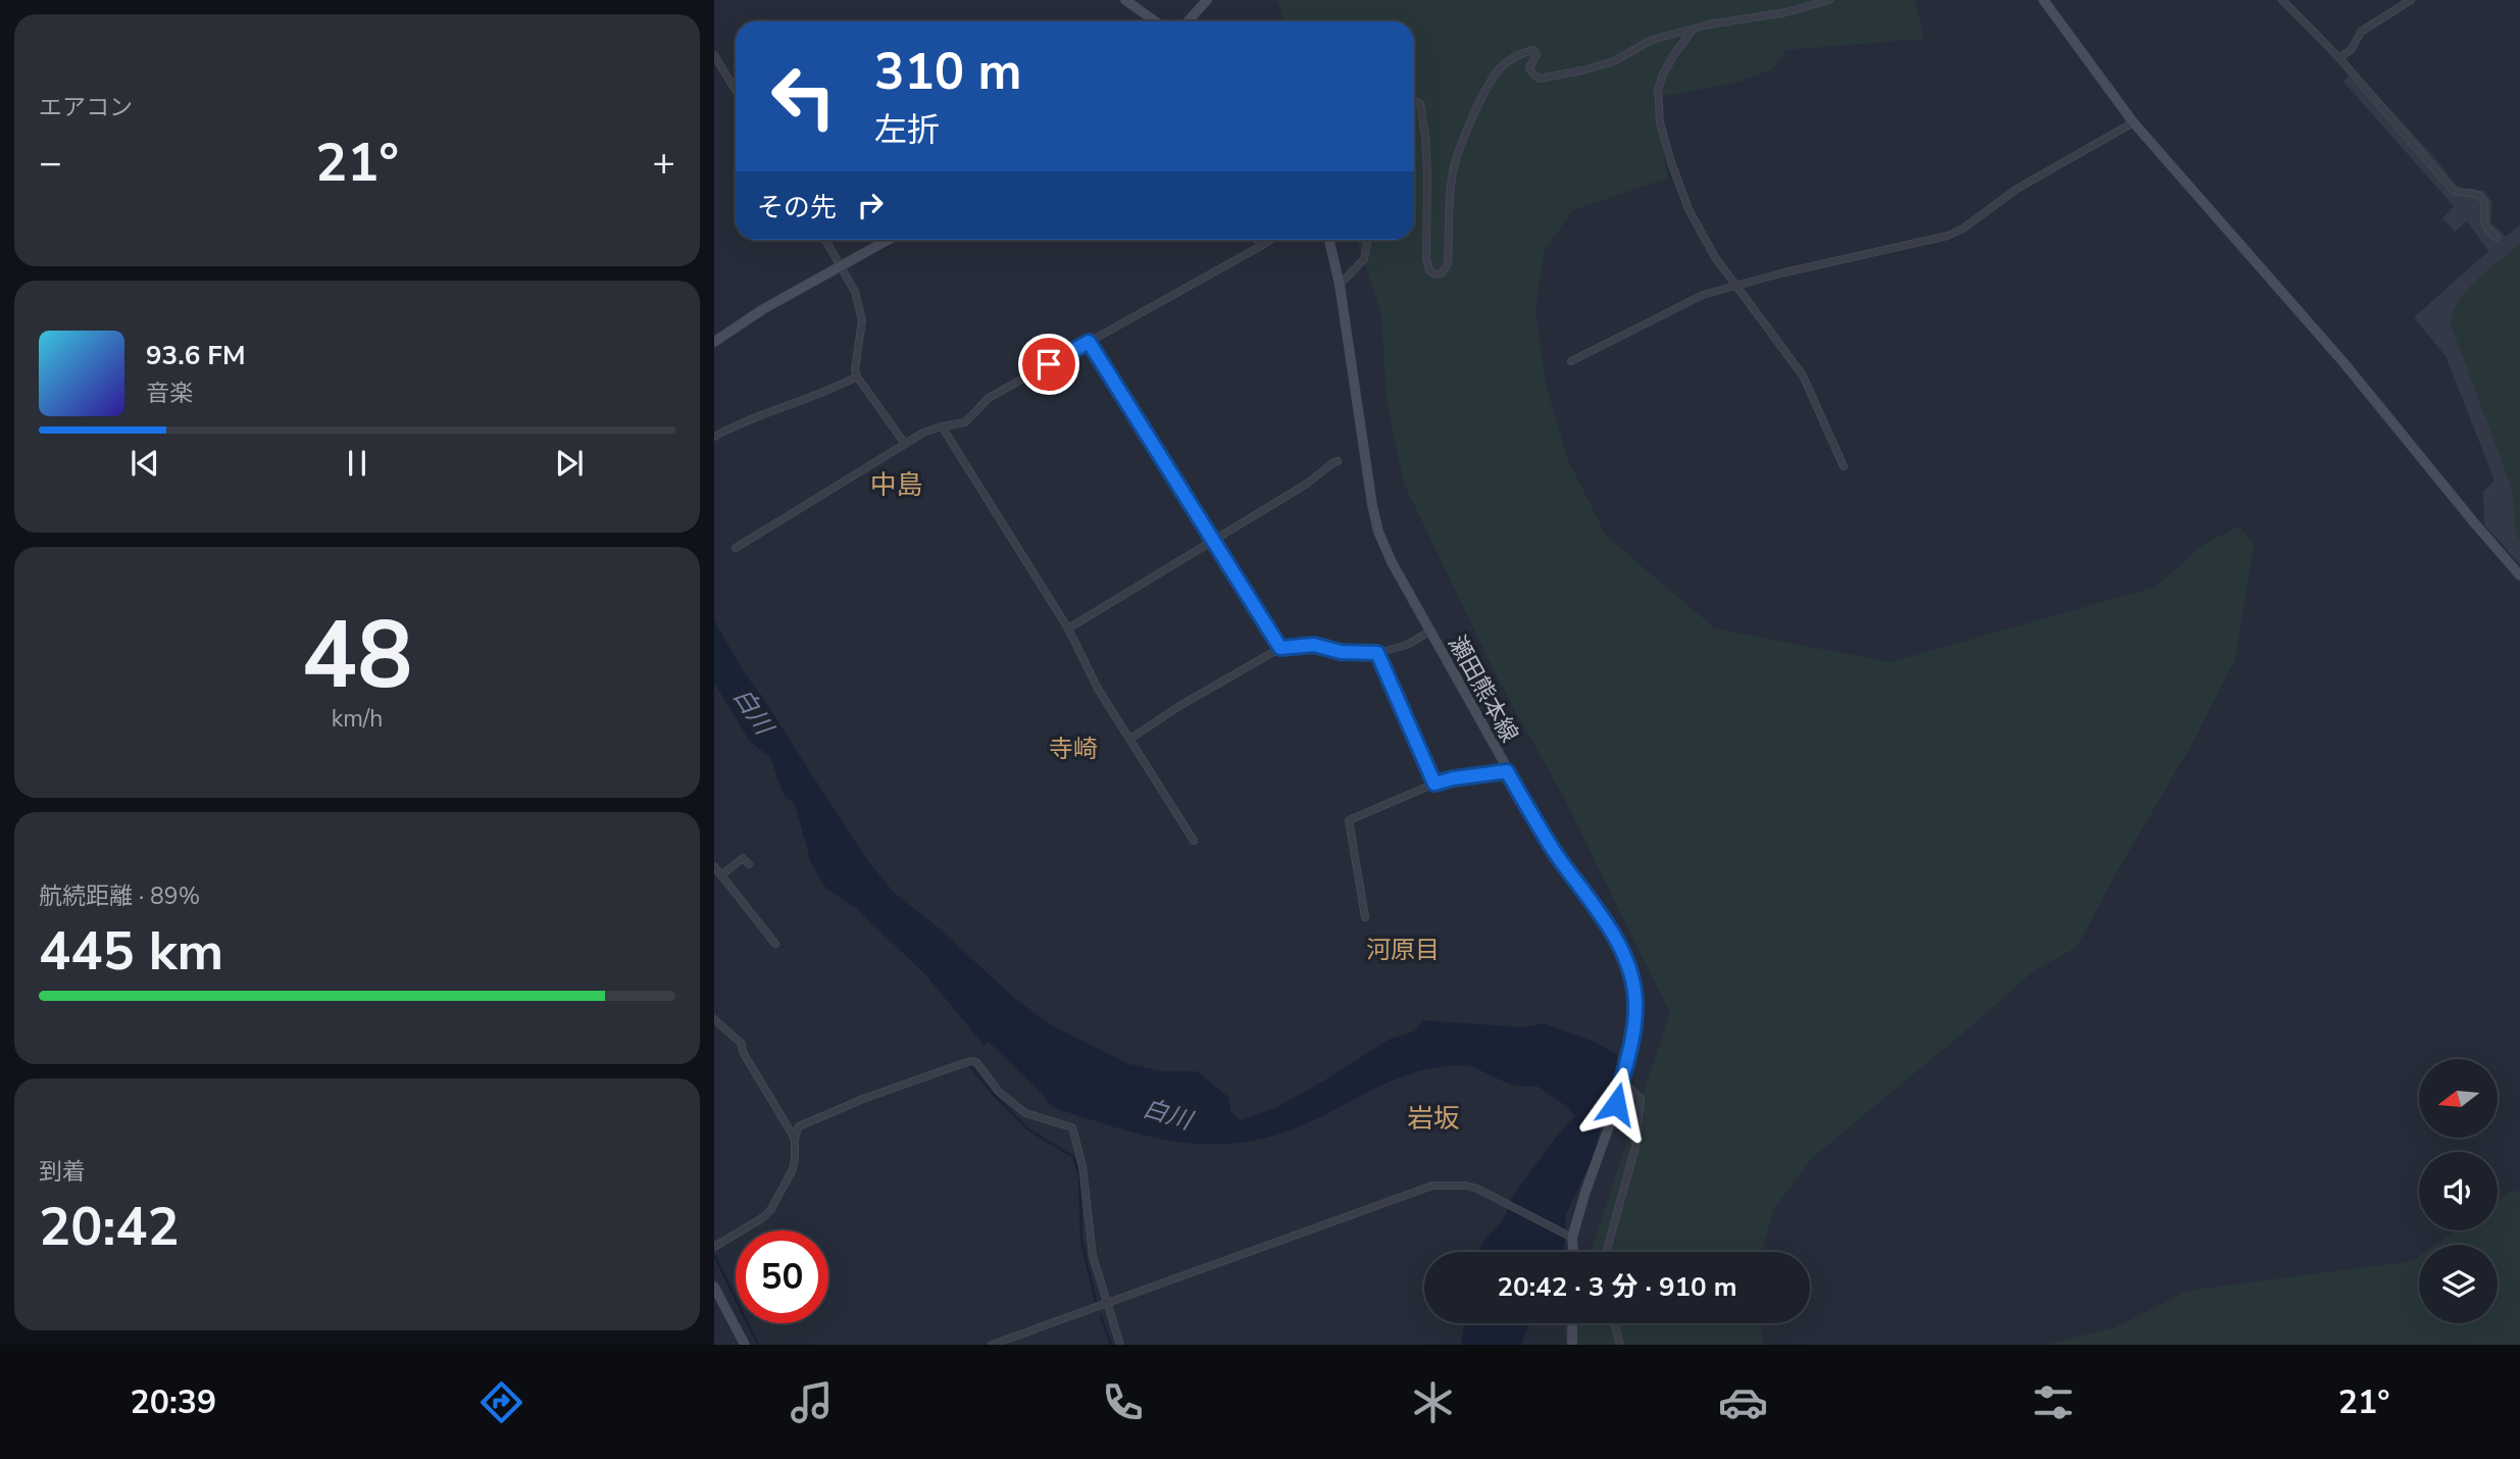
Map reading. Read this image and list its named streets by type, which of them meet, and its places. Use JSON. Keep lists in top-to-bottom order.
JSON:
{
  "streets": {
    "main road": ["瀬田熊本線"]
  },
  "districts": [
    "中島",
    "寺崎",
    "河原目",
    "岩坂"
  ],
  "water": ["白川"],
  "north": "left",
  "page": {
    "tile": [
      "エアコン",
      ["48", "km/h"],
      ["航続距離 · 89%", "445 km"],
      ["到着", "20:42"]
    ],
    "turn": ["310 m", "左折"],
    "heat": ["−", "21°", "+"],
    "then": "その先",
    "song": ["93.6 FM", "音楽"],
    "limit": "50",
    "trip": "20:42 · 3 分 · 910 m",
    "tabs": ["20:39", "21°"]
  }
}
